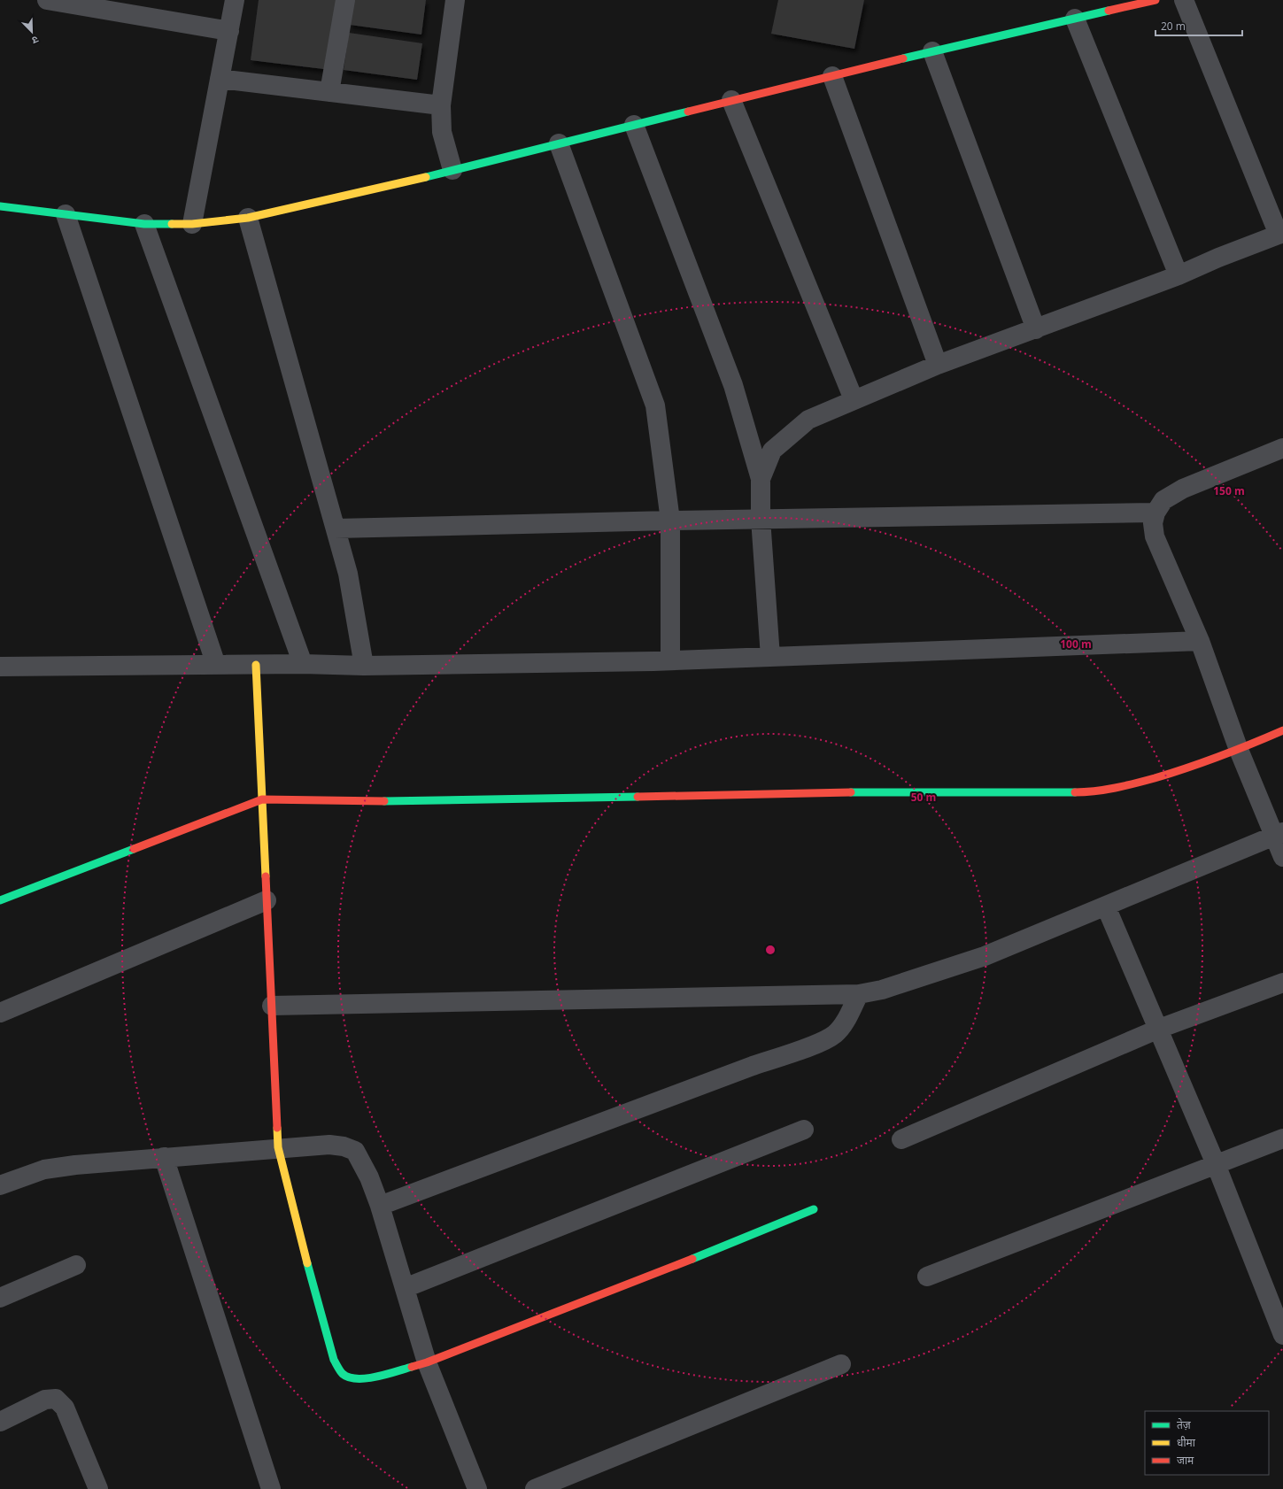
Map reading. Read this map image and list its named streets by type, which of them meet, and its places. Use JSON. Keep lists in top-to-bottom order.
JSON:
{
  "legend": ["तेज़", "धीमा", "जाम"],
  "scale_bar": "20 m",
  "north": "bottom right",
  "rings": ["150 m", "100 m", "50 m"]
}
